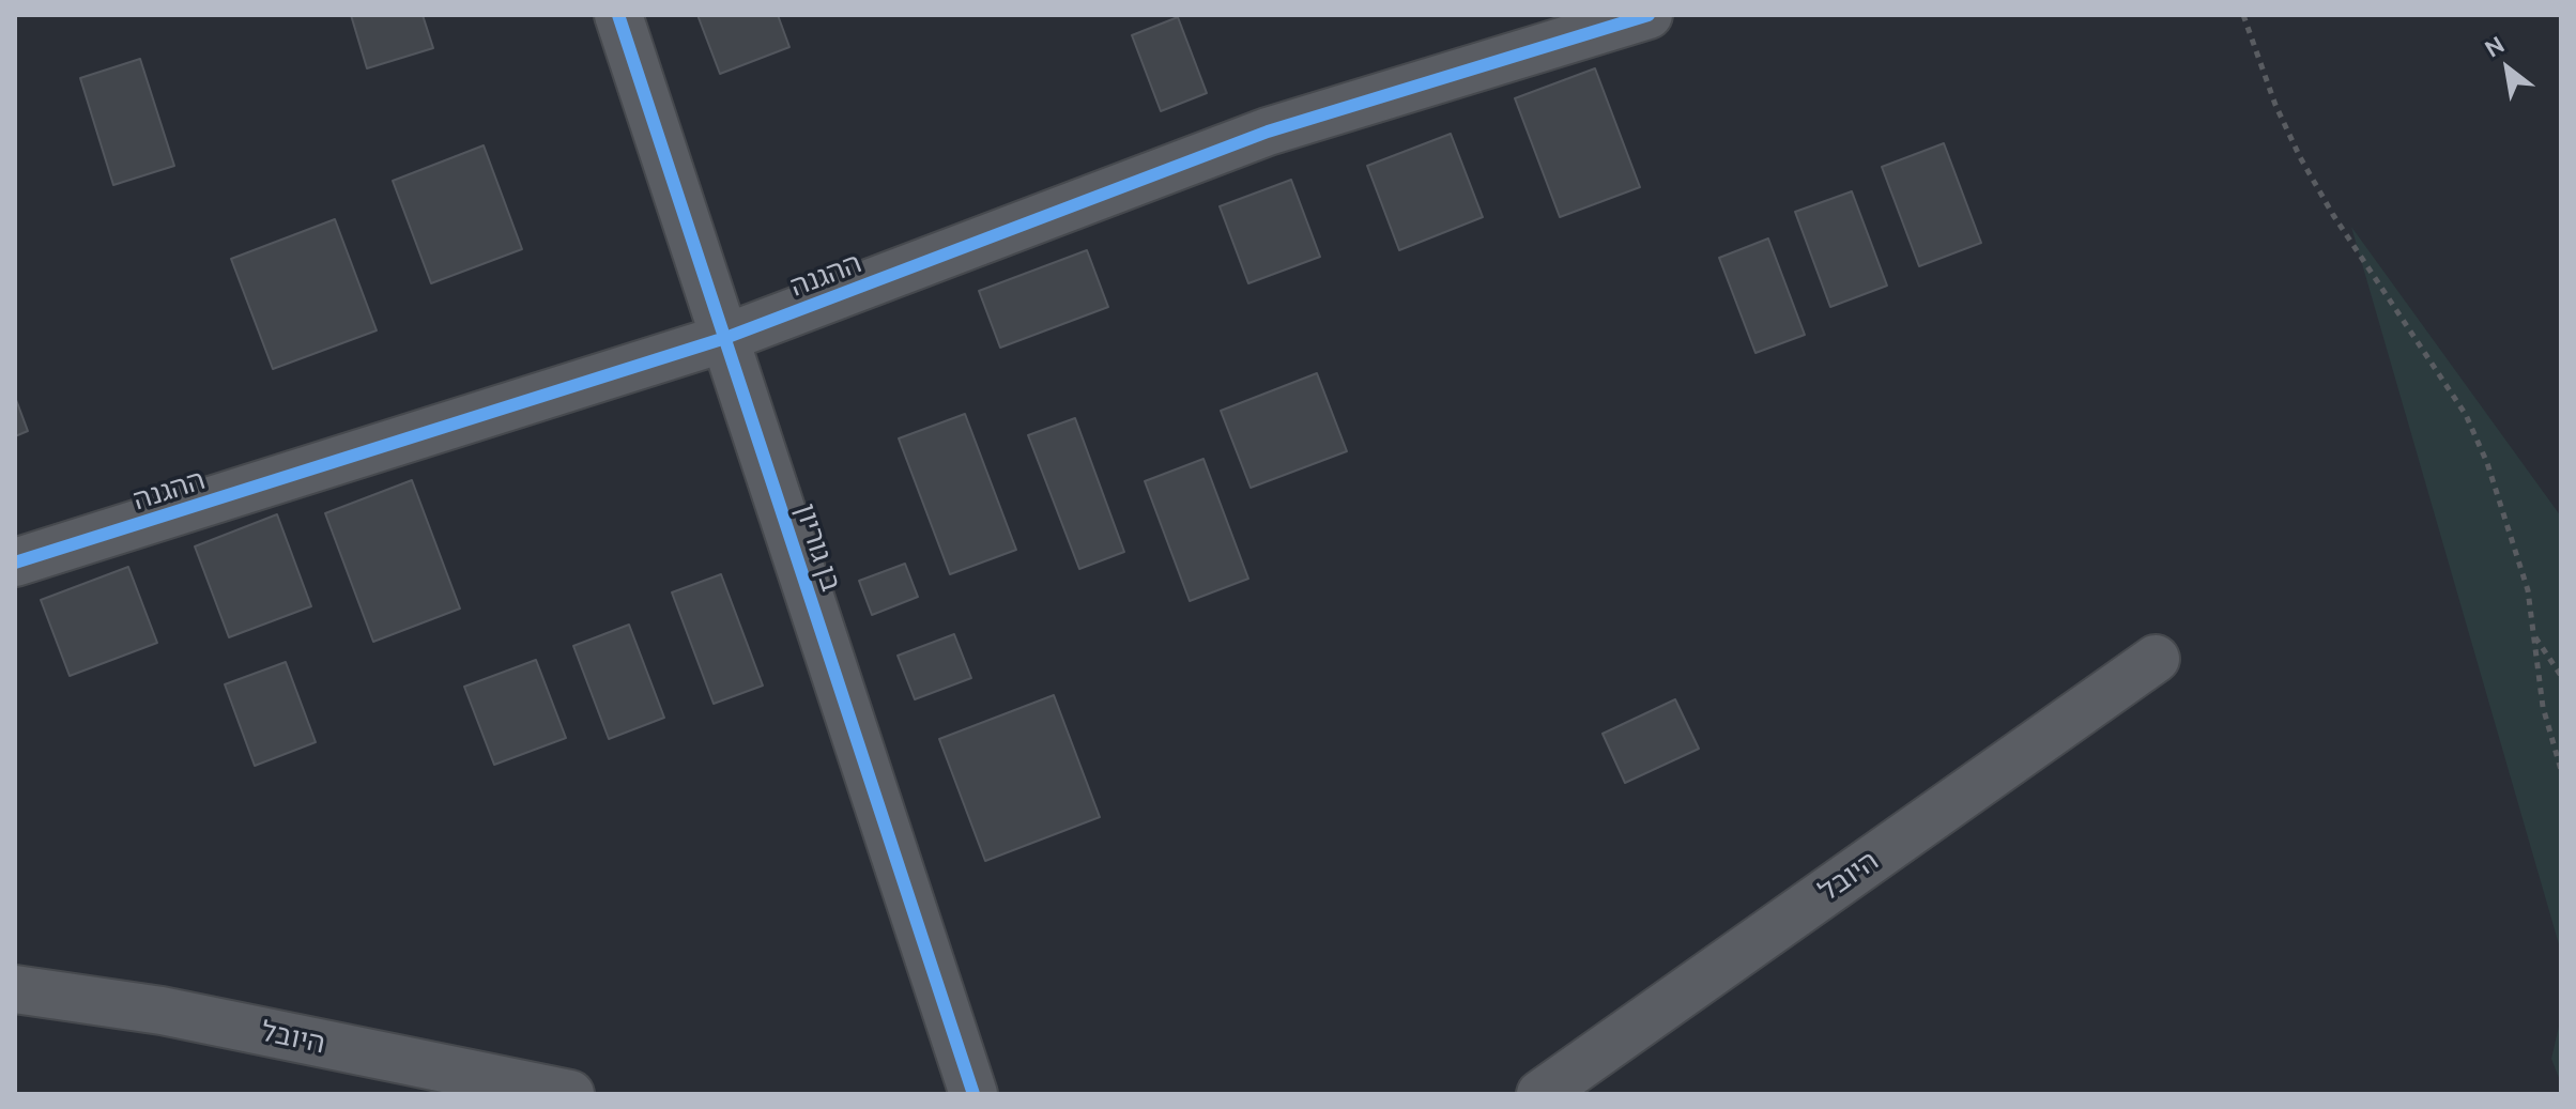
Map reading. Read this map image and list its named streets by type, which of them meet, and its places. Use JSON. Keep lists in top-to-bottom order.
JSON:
{
  "streets": {
    "street": ["ההגנה", "בן גוריון", "היובל"]
  },
  "crossings": [
    ["ההגנה", "בן גוריון"]
  ],
  "north": "top left"
}
